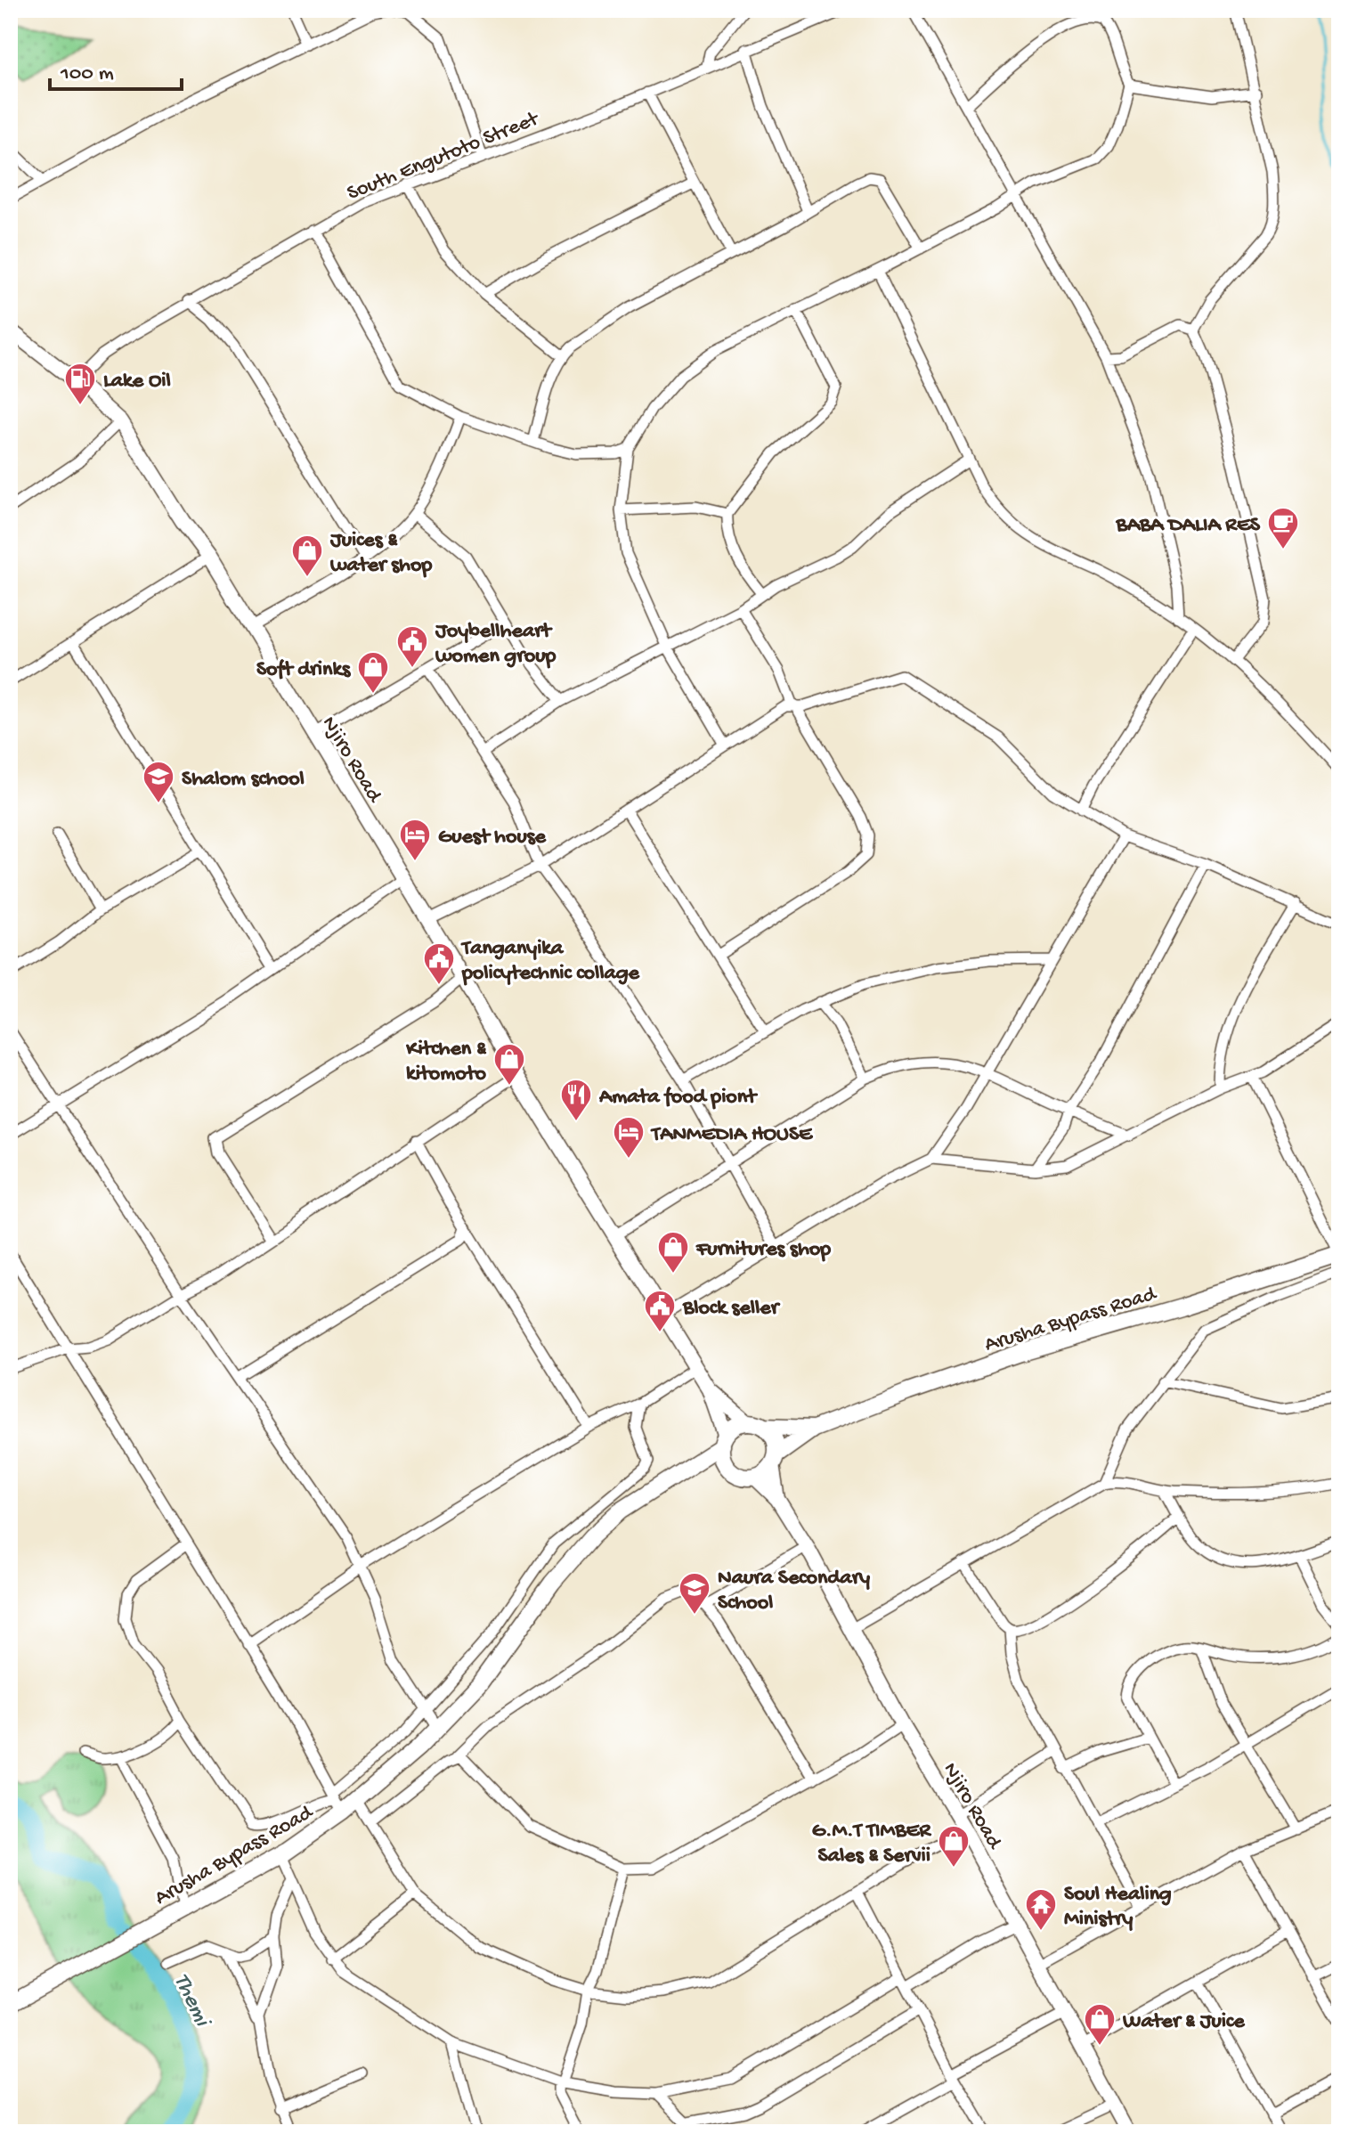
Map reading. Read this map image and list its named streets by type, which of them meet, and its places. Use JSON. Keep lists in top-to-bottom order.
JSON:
{
  "streets": {
    "main road": ["Arusha Bypass Road"],
    "street": ["South Engutoto Street", "Njiro Road"]
  },
  "crossings": [
    ["South Engutoto Street", "Njiro Road"],
    ["Njiro Road", "Arusha Bypass Road"]
  ],
  "water": ["Themi"],
  "places": {
    "fuel station": ["Lake Oil"],
    "cafe": ["BABA DALIA RES"],
    "shop": [
      "Juices & water shop",
      "Soft drinks",
      "Kitchen & kitomoto",
      "Furnitures shop",
      "G.M.T TIMBER Sales & Servii",
      "Water & Juice"
    ],
    "public building": ["Joybellheart women group", "Tanganyika policytechnic collage", "Block seller"],
    "school or university": ["Shalom school", "Naura Secondary School"],
    "hotel": ["Guest house", "TANMEDIA HOUSE"],
    "restaurant": ["Amata food piont"],
    "temple": ["Soul Healing Ministry"]
  },
  "scale_bar": "100 m"
}
